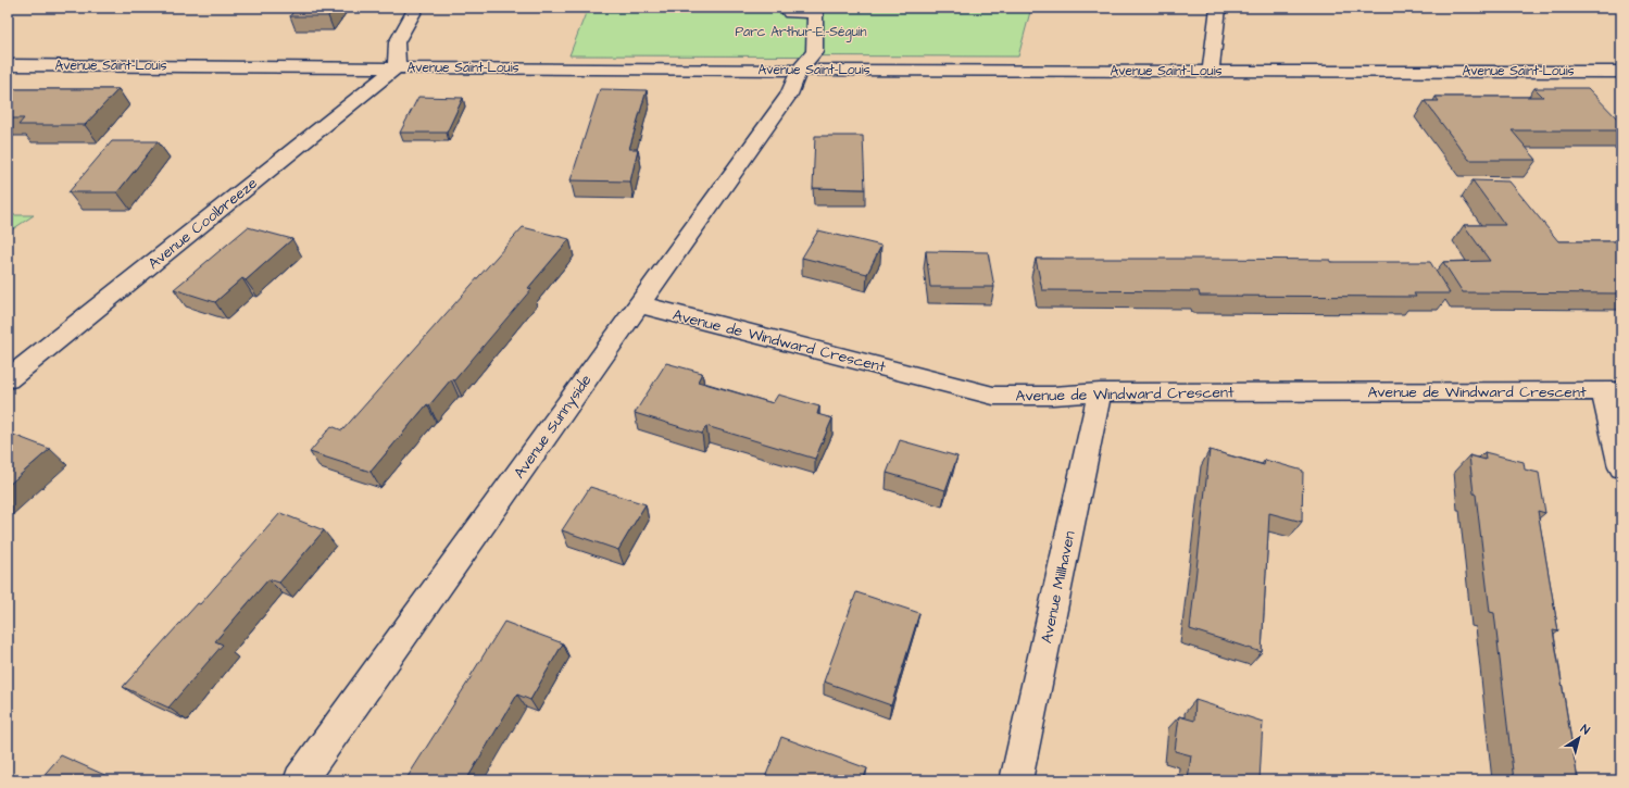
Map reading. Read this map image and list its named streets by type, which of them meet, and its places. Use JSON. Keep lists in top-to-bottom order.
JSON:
{
  "streets": {
    "street": [
      "Avenue Saint-Louis",
      "Avenue Coolbreeze",
      "Avenue de Windward Crescent",
      "Avenue Sunnyside",
      "Avenue Millhaven"
    ]
  },
  "crossings": [
    ["Avenue Saint-Louis", "Avenue Coolbreeze"],
    ["Avenue Saint-Louis", "Avenue Sunnyside"],
    ["Avenue de Windward Crescent", "Avenue Sunnyside"],
    ["Avenue de Windward Crescent", "Avenue Millhaven"]
  ],
  "parks": ["Parc Arthur-E.-Séguin"],
  "north": "top right"
}
